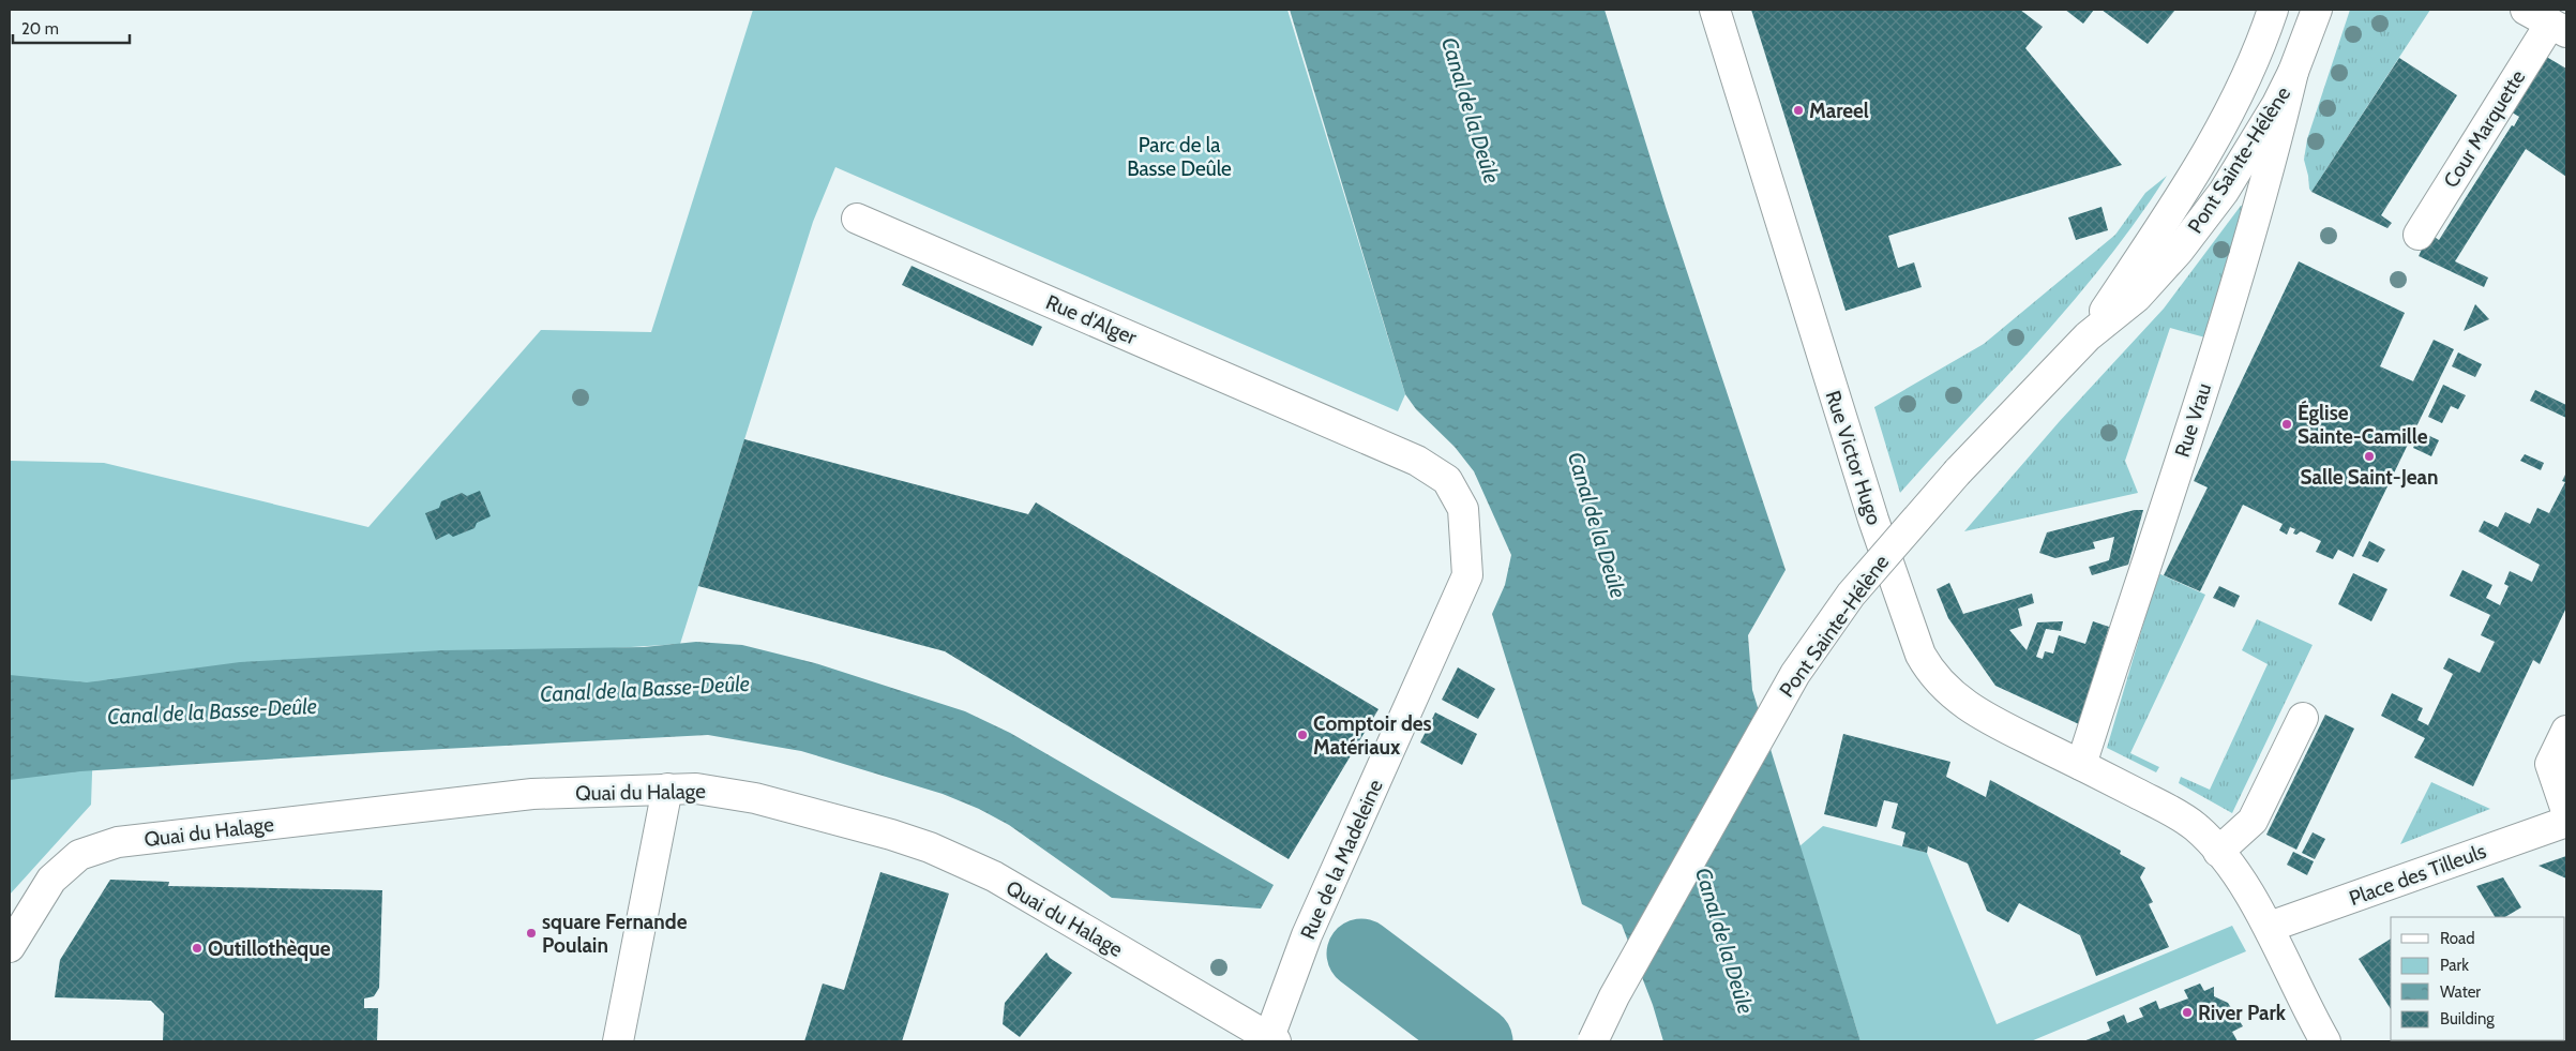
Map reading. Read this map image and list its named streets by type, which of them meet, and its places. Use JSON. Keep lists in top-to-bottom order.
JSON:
{
  "streets": {
    "street": [
      "Cour Marquette",
      "Pont Sainte-Hélène",
      "Rue d'Alger",
      "Rue Vrau",
      "Rue Victor Hugo",
      "Quai du Halage",
      "Rue de la Madeleine",
      "Place des Tilleuls"
    ]
  },
  "crossings": [
    ["Pont Sainte-Hélène", "Rue Vrau"],
    ["Rue d'Alger", "Rue de la Madeleine"],
    ["Rue Vrau", "Rue Victor Hugo"],
    ["Rue Victor Hugo", "Place des Tilleuls"],
    ["Quai du Halage", "Rue de la Madeleine"]
  ],
  "water": ["Canal de la Deûle", "Canal de la Basse-Deûle"],
  "parks": ["Parc de la Basse Deûle"],
  "places": [
    "Mareel",
    "Église Sainte-Camille",
    "Salle Saint-Jean",
    "Comptoir des Matériaux",
    "square Fernande Poulain",
    "Outillothèque",
    "River Park"
  ],
  "legend": [
    "Road",
    "Park",
    "Water",
    "Building"
  ],
  "scale_bar": "20 m"
}
